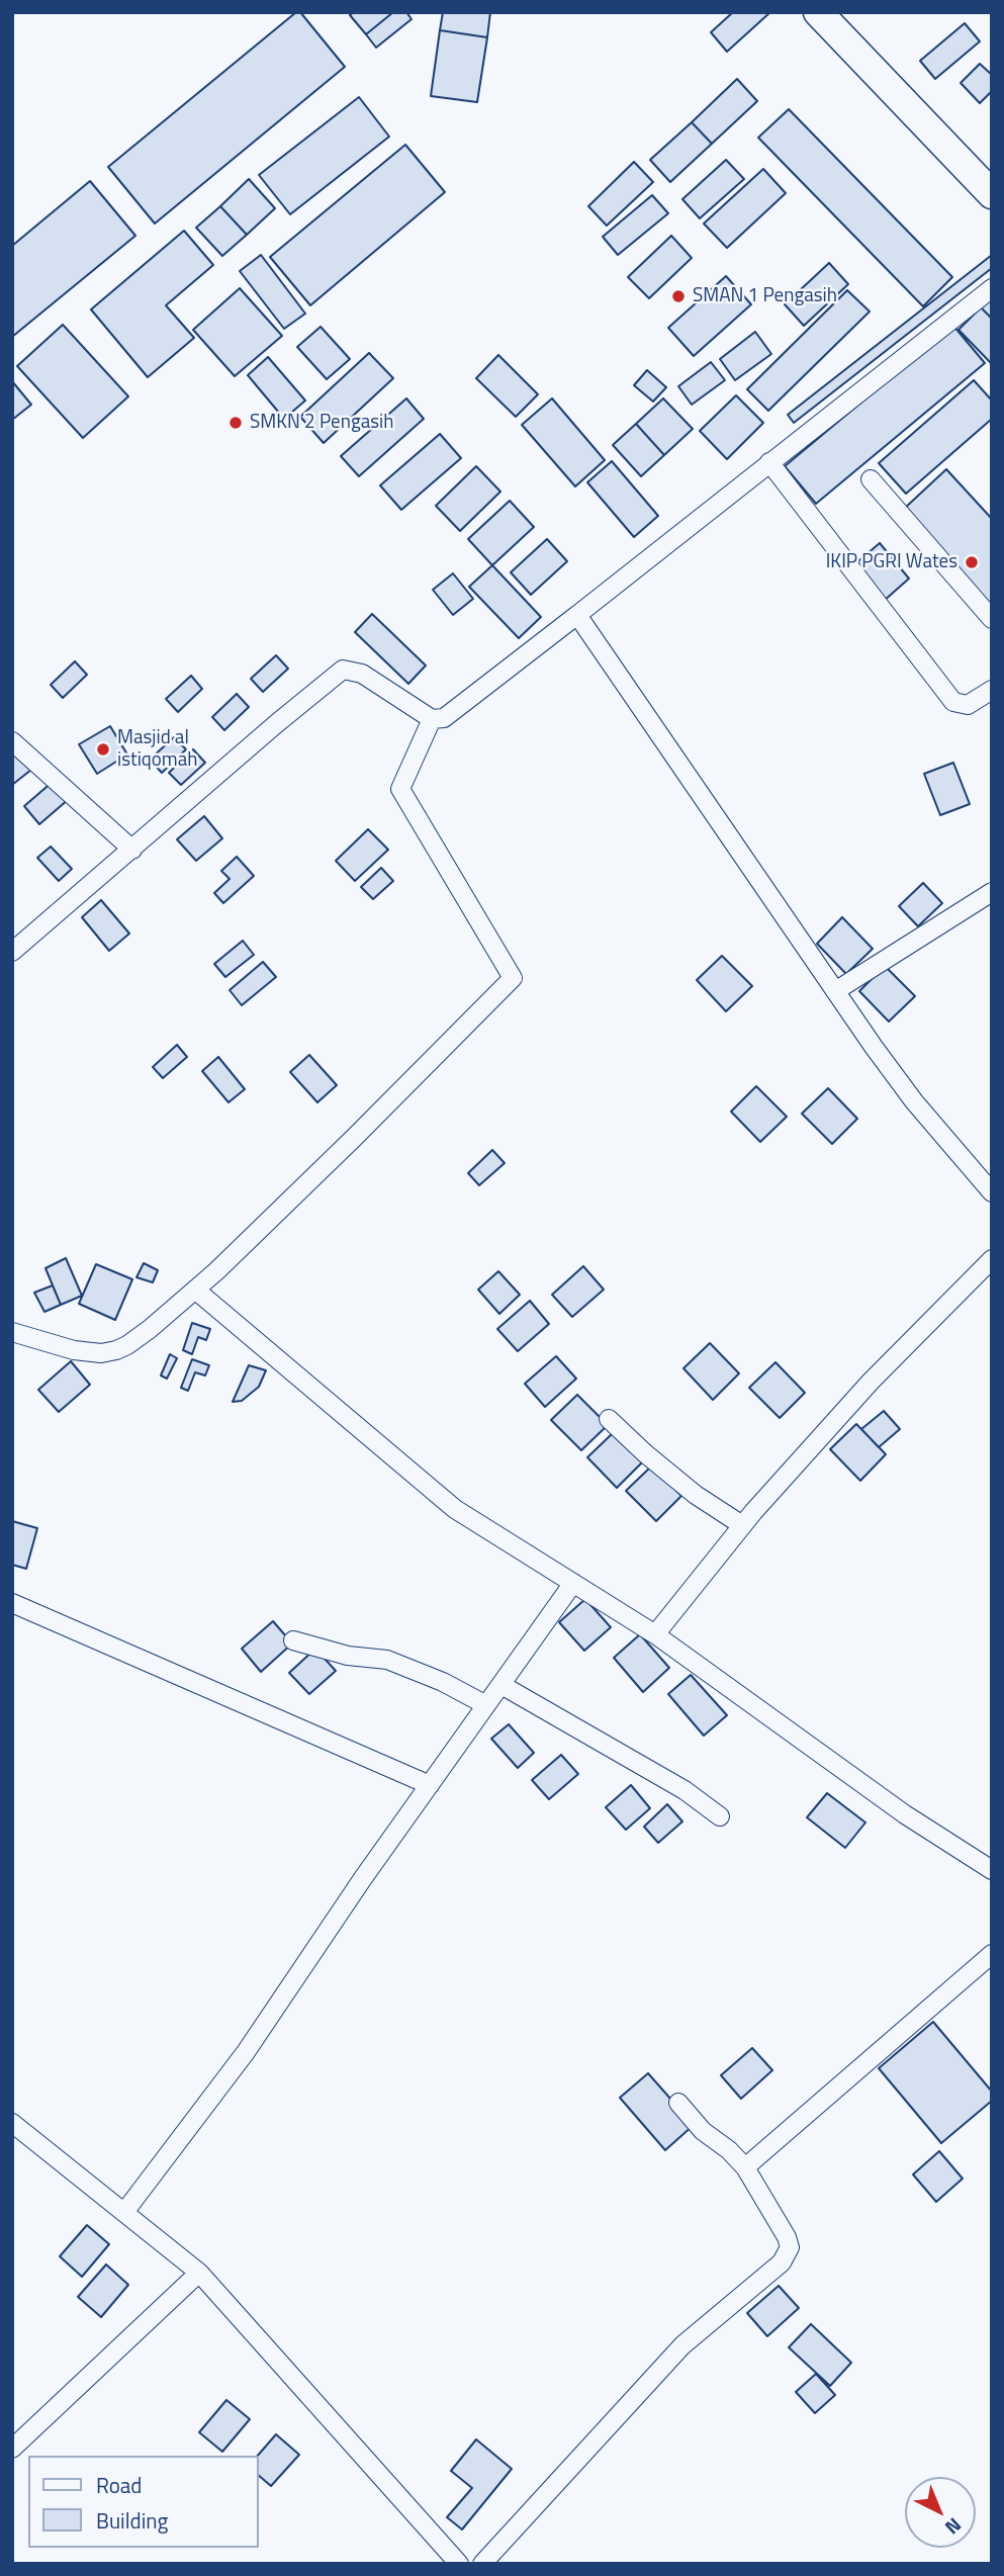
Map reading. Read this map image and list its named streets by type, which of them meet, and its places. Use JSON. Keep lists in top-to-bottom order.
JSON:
{
  "places": [
    "SMAN 1 Pengasih",
    "SMKN 2 Pengasih",
    "IKIP PGRI Wates",
    "Masjid al istiqomah"
  ],
  "legend": ["Road", "Building"],
  "north": "bottom right"
}
